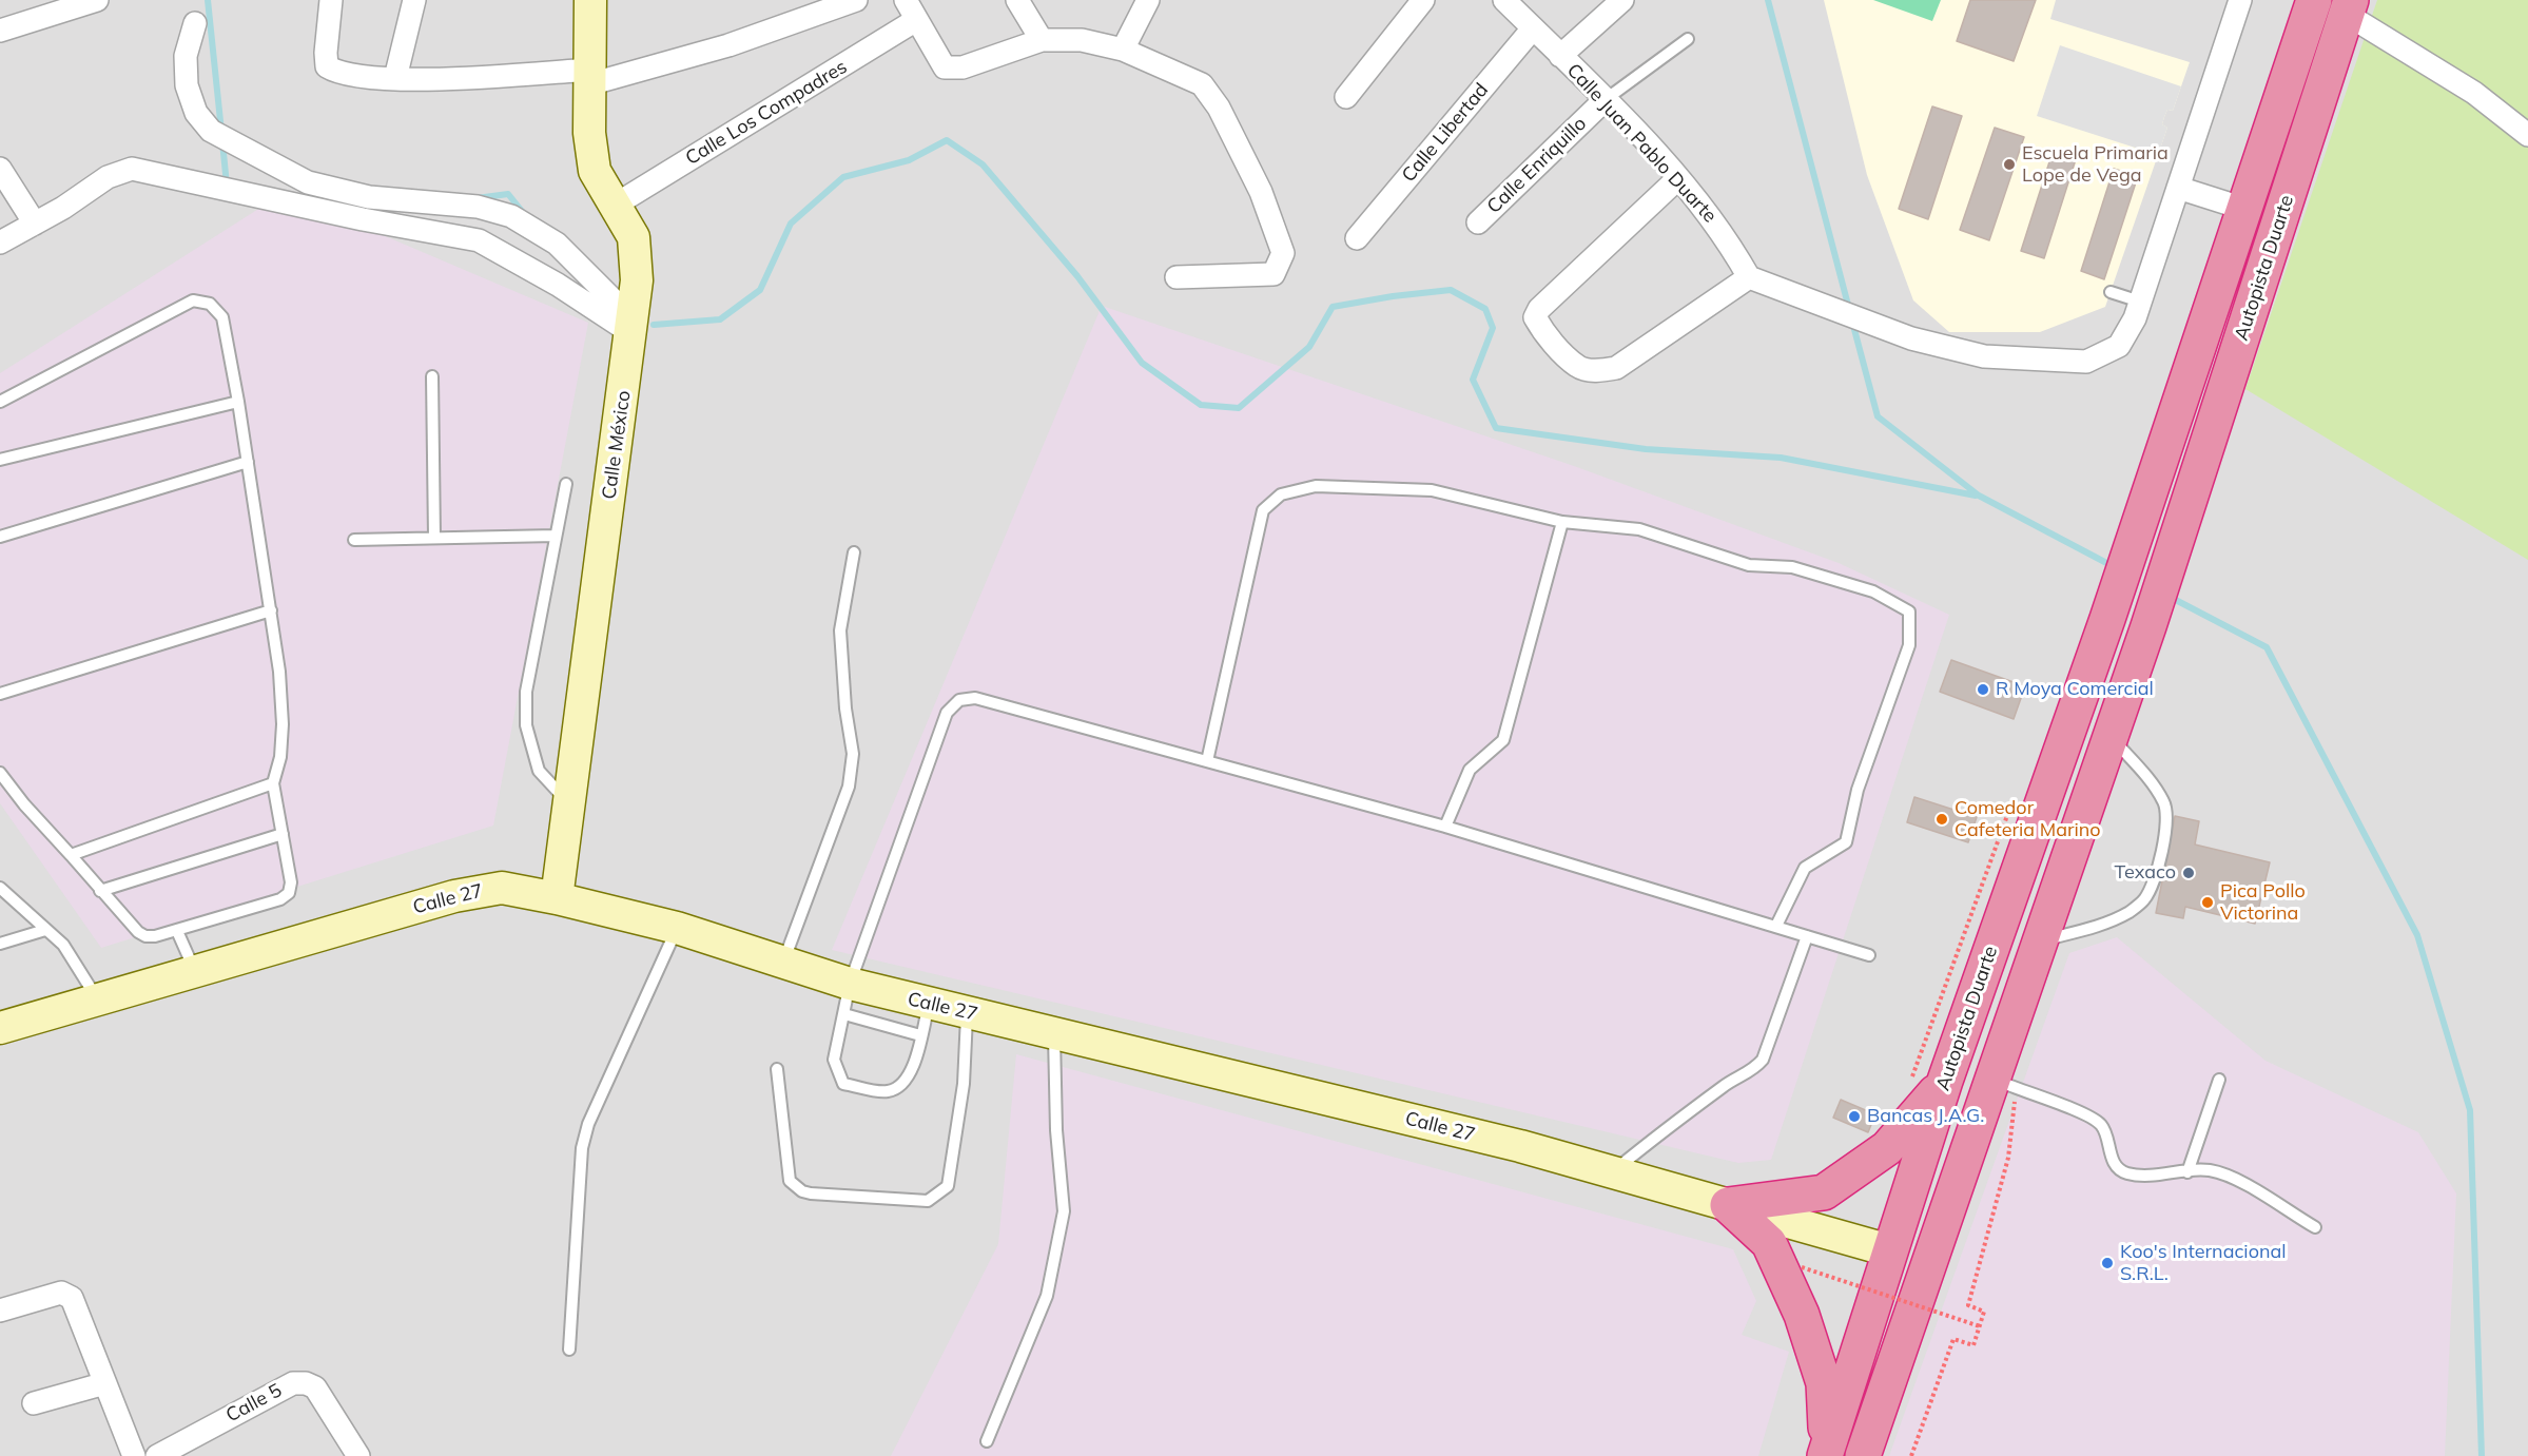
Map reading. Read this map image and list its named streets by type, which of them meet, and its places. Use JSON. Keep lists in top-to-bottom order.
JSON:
{
  "streets": {
    "highway": ["Autopista Duarte"],
    "street": [
      "Calle Los Compadres",
      "Calle Libertad",
      "Calle Juan Pablo Duarte",
      "Calle Enriquillo",
      "Calle México",
      "Calle 27",
      "Calle 5"
    ]
  },
  "crossings": [
    ["Calle Los Compadres", "Calle México"],
    ["Calle Libertad", "Calle Juan Pablo Duarte"],
    ["Calle Juan Pablo Duarte", "Calle Enriquillo"],
    ["Autopista Duarte", "Calle 27"],
    ["Calle México", "Calle 27"]
  ],
  "places": [
    "Escuela Primaria Lope de Vega",
    "R Moya Comercial",
    "Comedor Cafeteria Marino",
    "Texaco",
    "Pica Pollo Victorina",
    "Bancas J.A.G.",
    "Koo's Internacional S.R.L."
  ]
}
